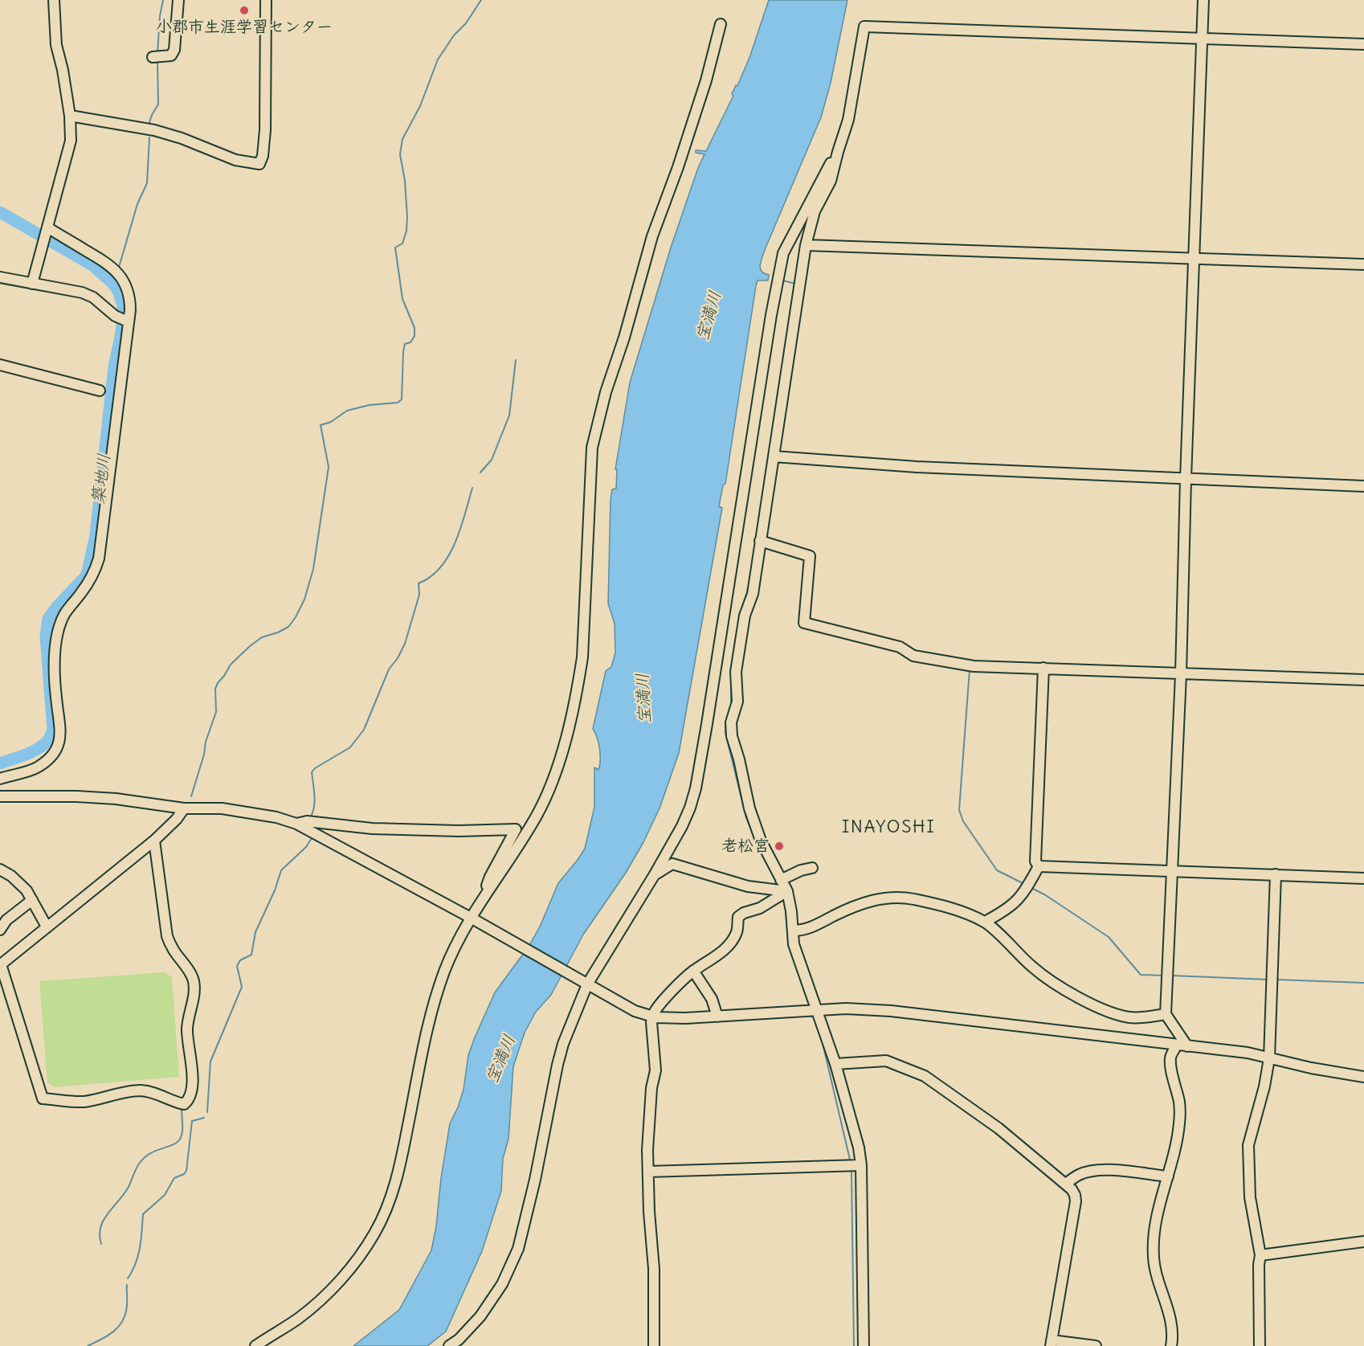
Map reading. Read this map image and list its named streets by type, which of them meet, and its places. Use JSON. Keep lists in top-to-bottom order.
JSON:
{
  "districts": ["INAYOSHI"],
  "water": ["宝満川", "築地川"],
  "places": ["小郡市生涯学習センター", "老松宮"]
}
